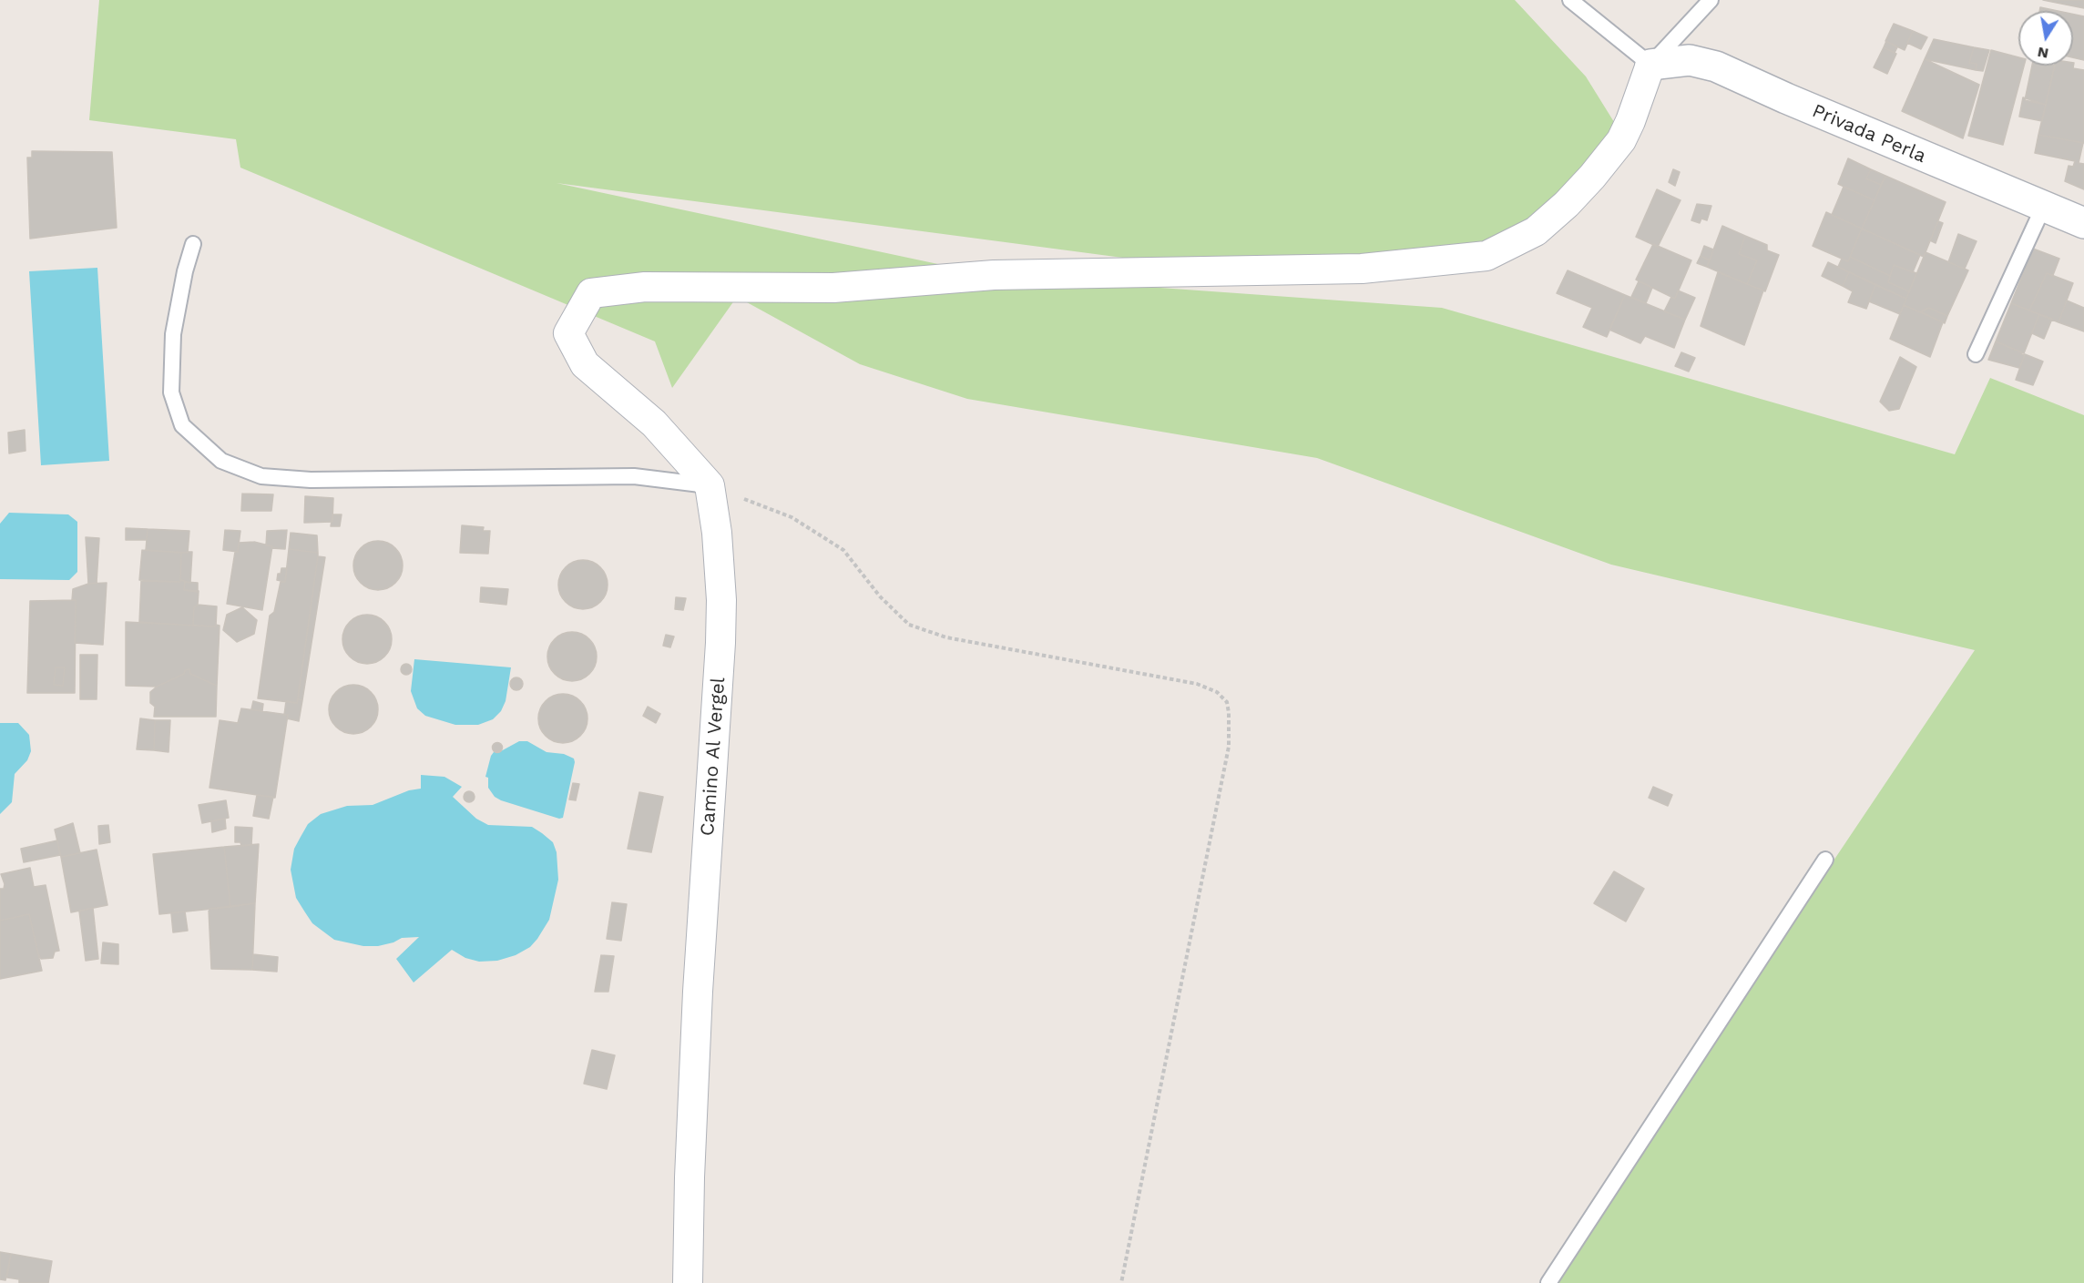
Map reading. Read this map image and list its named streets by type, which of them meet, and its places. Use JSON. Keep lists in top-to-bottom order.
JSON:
{
  "streets": {
    "street": ["Privada Perla", "Camino Al Vergel"]
  },
  "north": "bottom"
}
